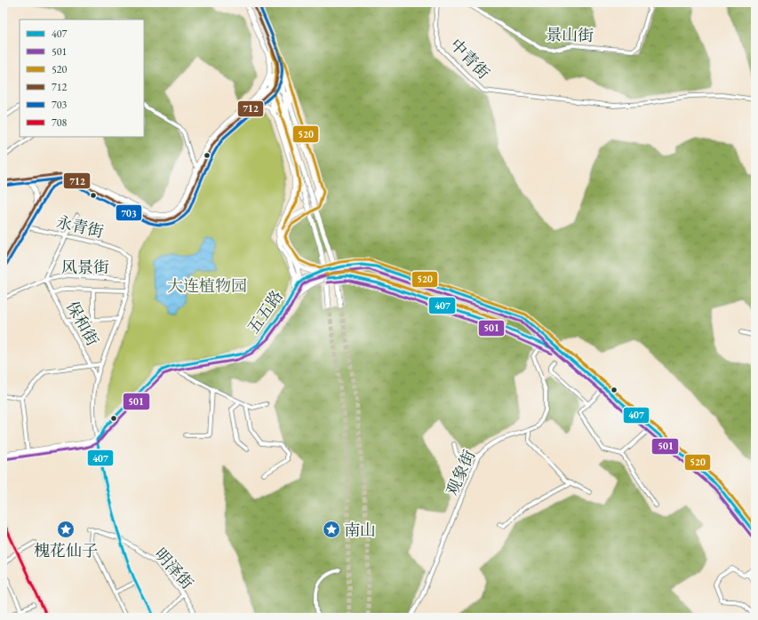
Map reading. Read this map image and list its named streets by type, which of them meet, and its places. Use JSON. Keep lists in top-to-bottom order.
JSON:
{
  "streets": {
    "main road": ["五五路"],
    "street": [
      "景山街",
      "中青街",
      "永青街",
      "风景街",
      "保和街",
      "观象街",
      "明泽街"
    ]
  },
  "crossings": [
    ["永青街", "风景街"],
    ["风景街", "保和街"]
  ],
  "parks": ["大连植物园"],
  "places": {
    "place": ["槐花仙子", "南山"]
  },
  "lines": [
    "transit line 520",
    "transit line 712",
    "transit line 703",
    "transit line 407",
    "transit line 501",
    "transit line 708"
  ],
  "legend": [
    "407",
    "501",
    "520",
    "712",
    "703",
    "708"
  ]
}
